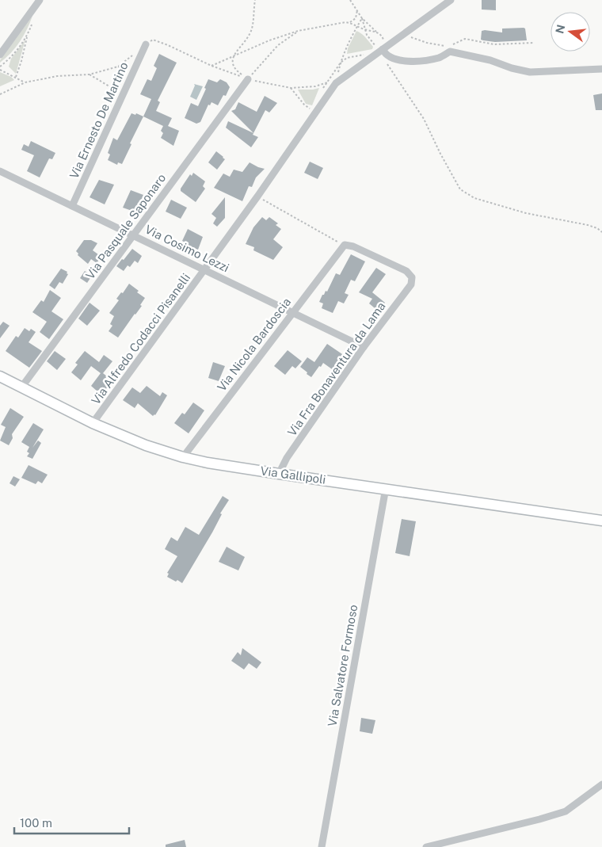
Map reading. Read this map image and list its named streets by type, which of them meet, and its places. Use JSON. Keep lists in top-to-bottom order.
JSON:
{
  "streets": {
    "main road": ["Via Gallipoli"],
    "street": [
      "Via Ernesto De Martino",
      "Via Pasquale Saponaro",
      "Via Cosimo Lezzi",
      "Via Alfredo Codacci Pisanelli",
      "Via Nicola Bardoscia",
      "Via Fra Bonaventura da Lama",
      "Via Salvatore Formoso"
    ]
  },
  "crossings": [
    ["Via Ernesto De Martino", "Via Cosimo Lezzi"],
    ["Via Pasquale Saponaro", "Via Cosimo Lezzi"],
    ["Via Pasquale Saponaro", "Via Gallipoli"],
    ["Via Cosimo Lezzi", "Via Alfredo Codacci Pisanelli"],
    ["Via Cosimo Lezzi", "Via Nicola Bardoscia"],
    ["Via Cosimo Lezzi", "Via Fra Bonaventura da Lama"],
    ["Via Alfredo Codacci Pisanelli", "Via Gallipoli"],
    ["Via Nicola Bardoscia", "Via Fra Bonaventura da Lama"],
    ["Via Nicola Bardoscia", "Via Gallipoli"],
    ["Via Fra Bonaventura da Lama", "Via Gallipoli"],
    ["Via Gallipoli", "Via Salvatore Formoso"]
  ],
  "scale_bar": "100 m",
  "north": "left"
}
